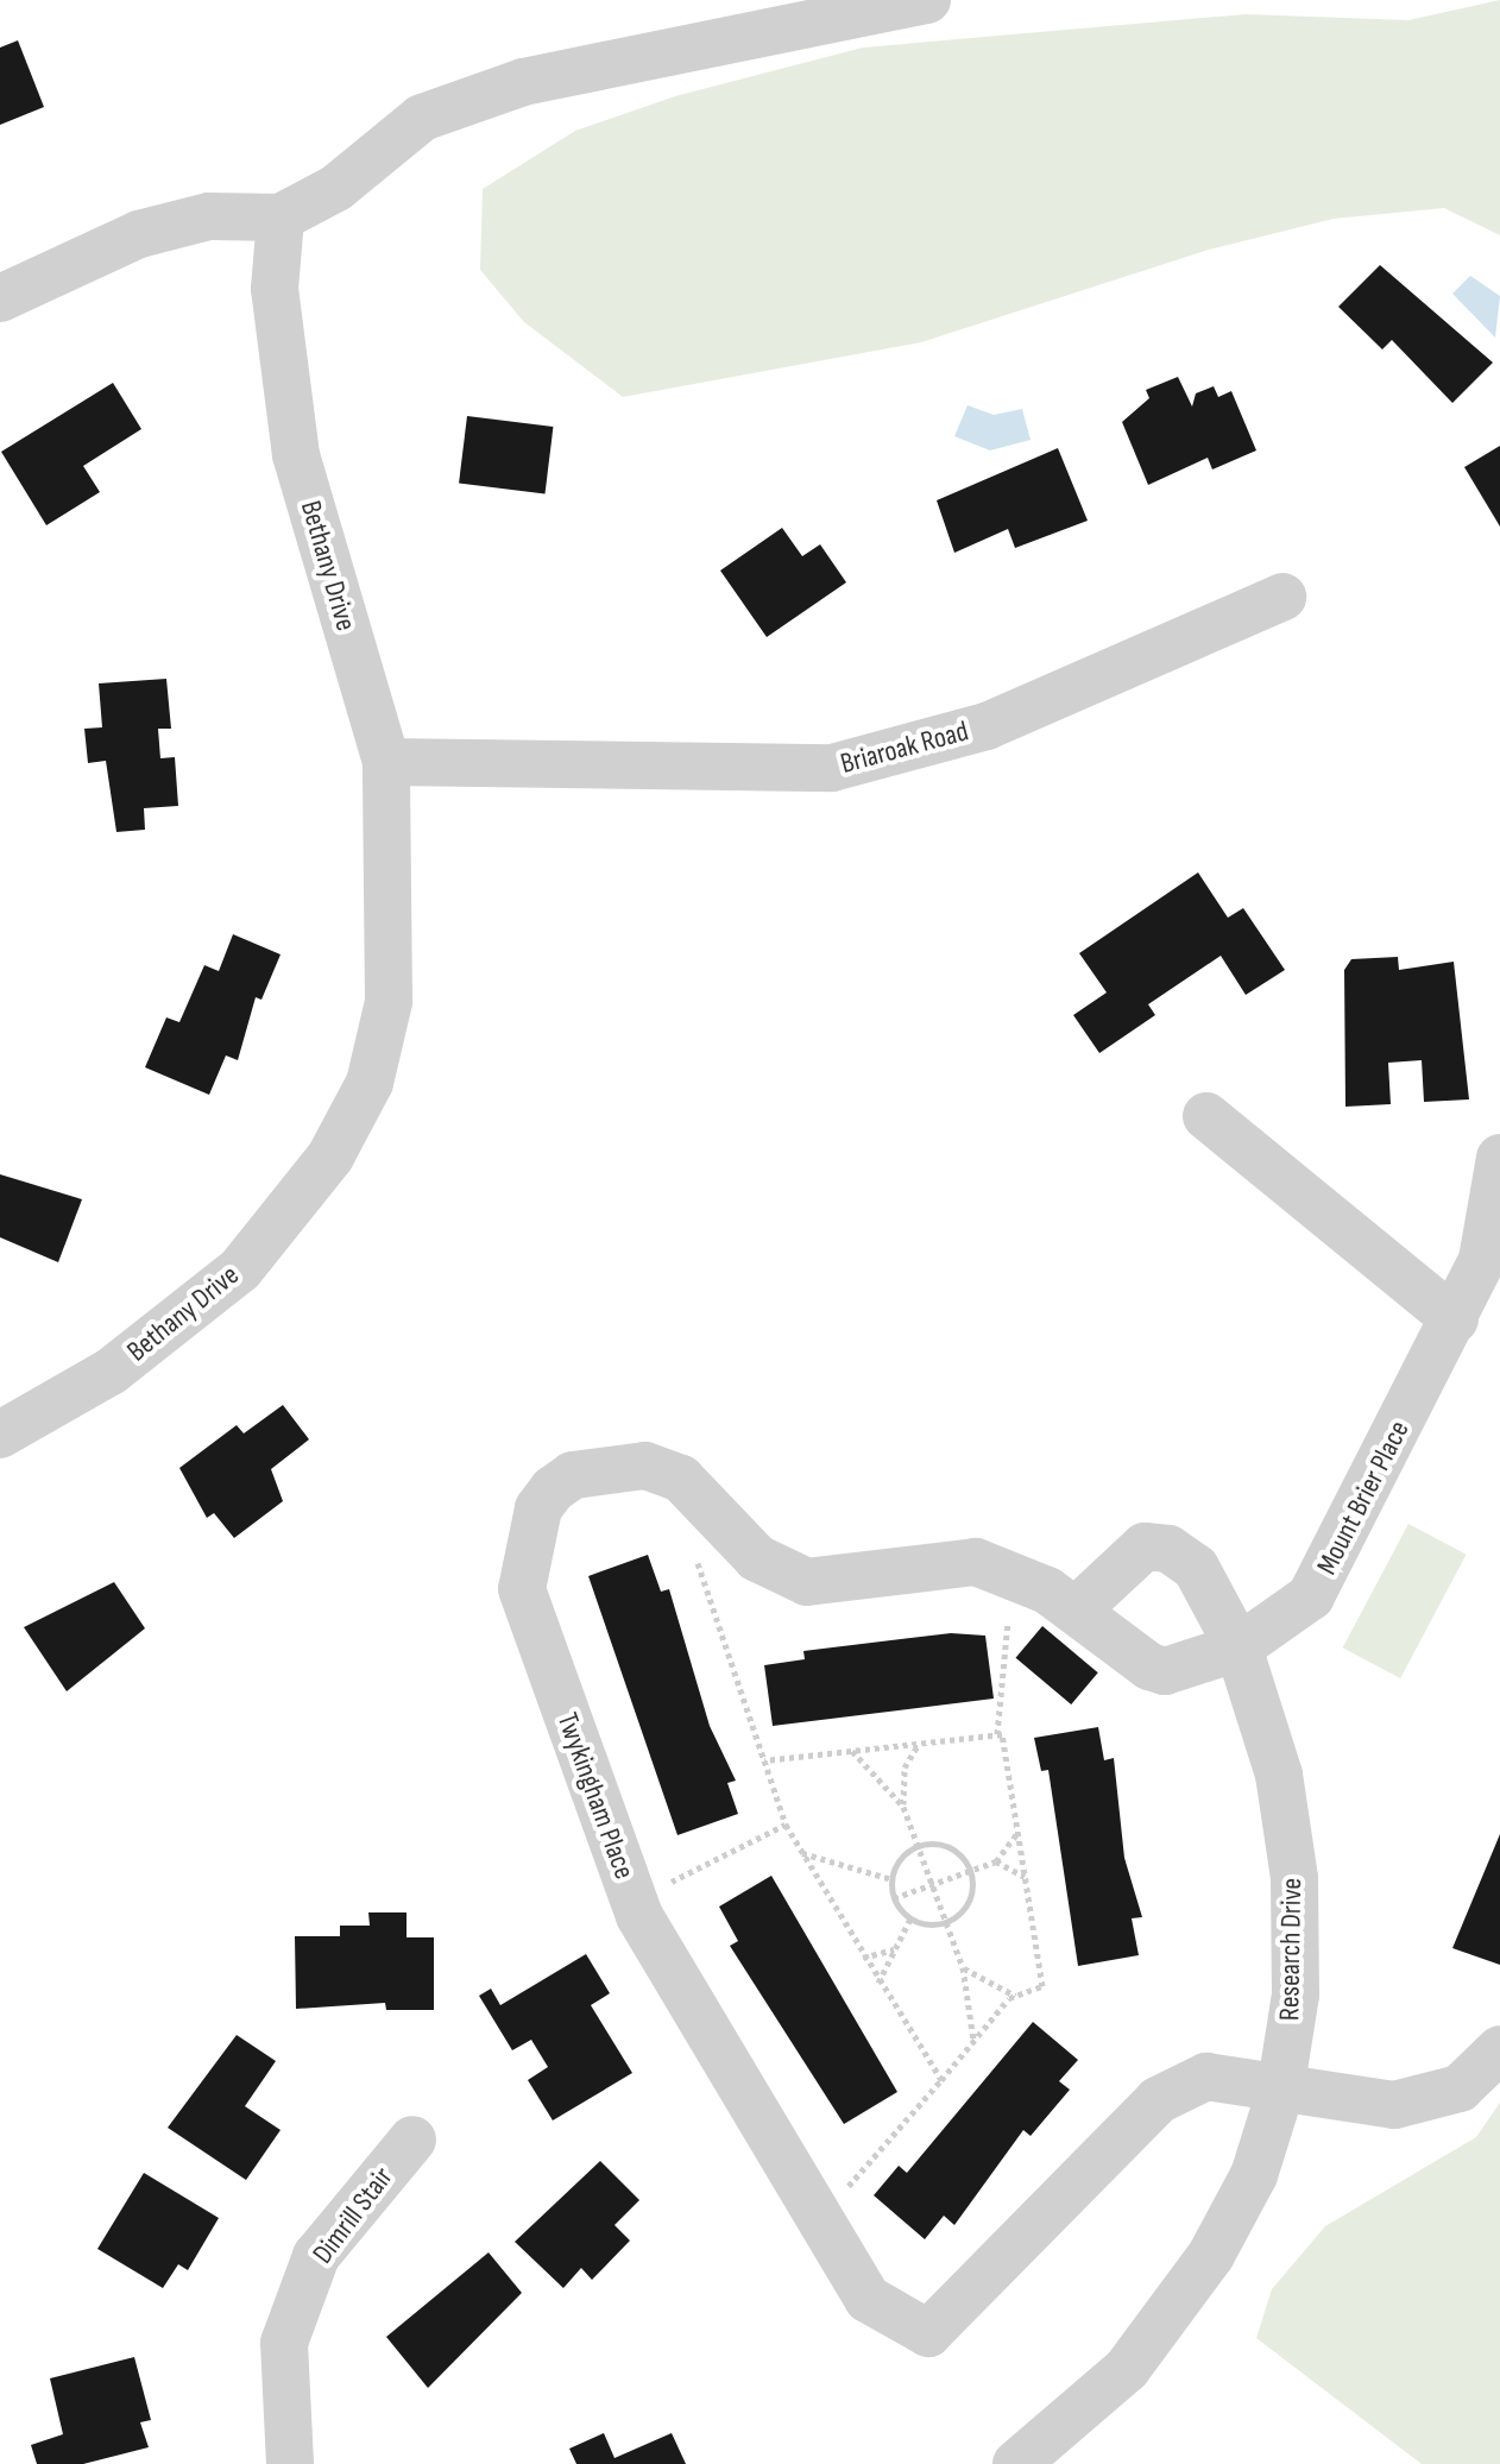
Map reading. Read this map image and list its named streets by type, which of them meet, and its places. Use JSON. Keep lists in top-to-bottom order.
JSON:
{
  "streets": {
    "street": [
      "Bethany Drive",
      "Briaroak Road",
      "Mount Brier Place",
      "Twykingham Place",
      "Research Drive",
      "Dimrill Stair"
    ]
  },
  "crossings": [
    ["Bethany Drive", "Briaroak Road"],
    ["Mount Brier Place", "Twykingham Place"],
    ["Mount Brier Place", "Research Drive"],
    ["Twykingham Place", "Research Drive"]
  ]
}
